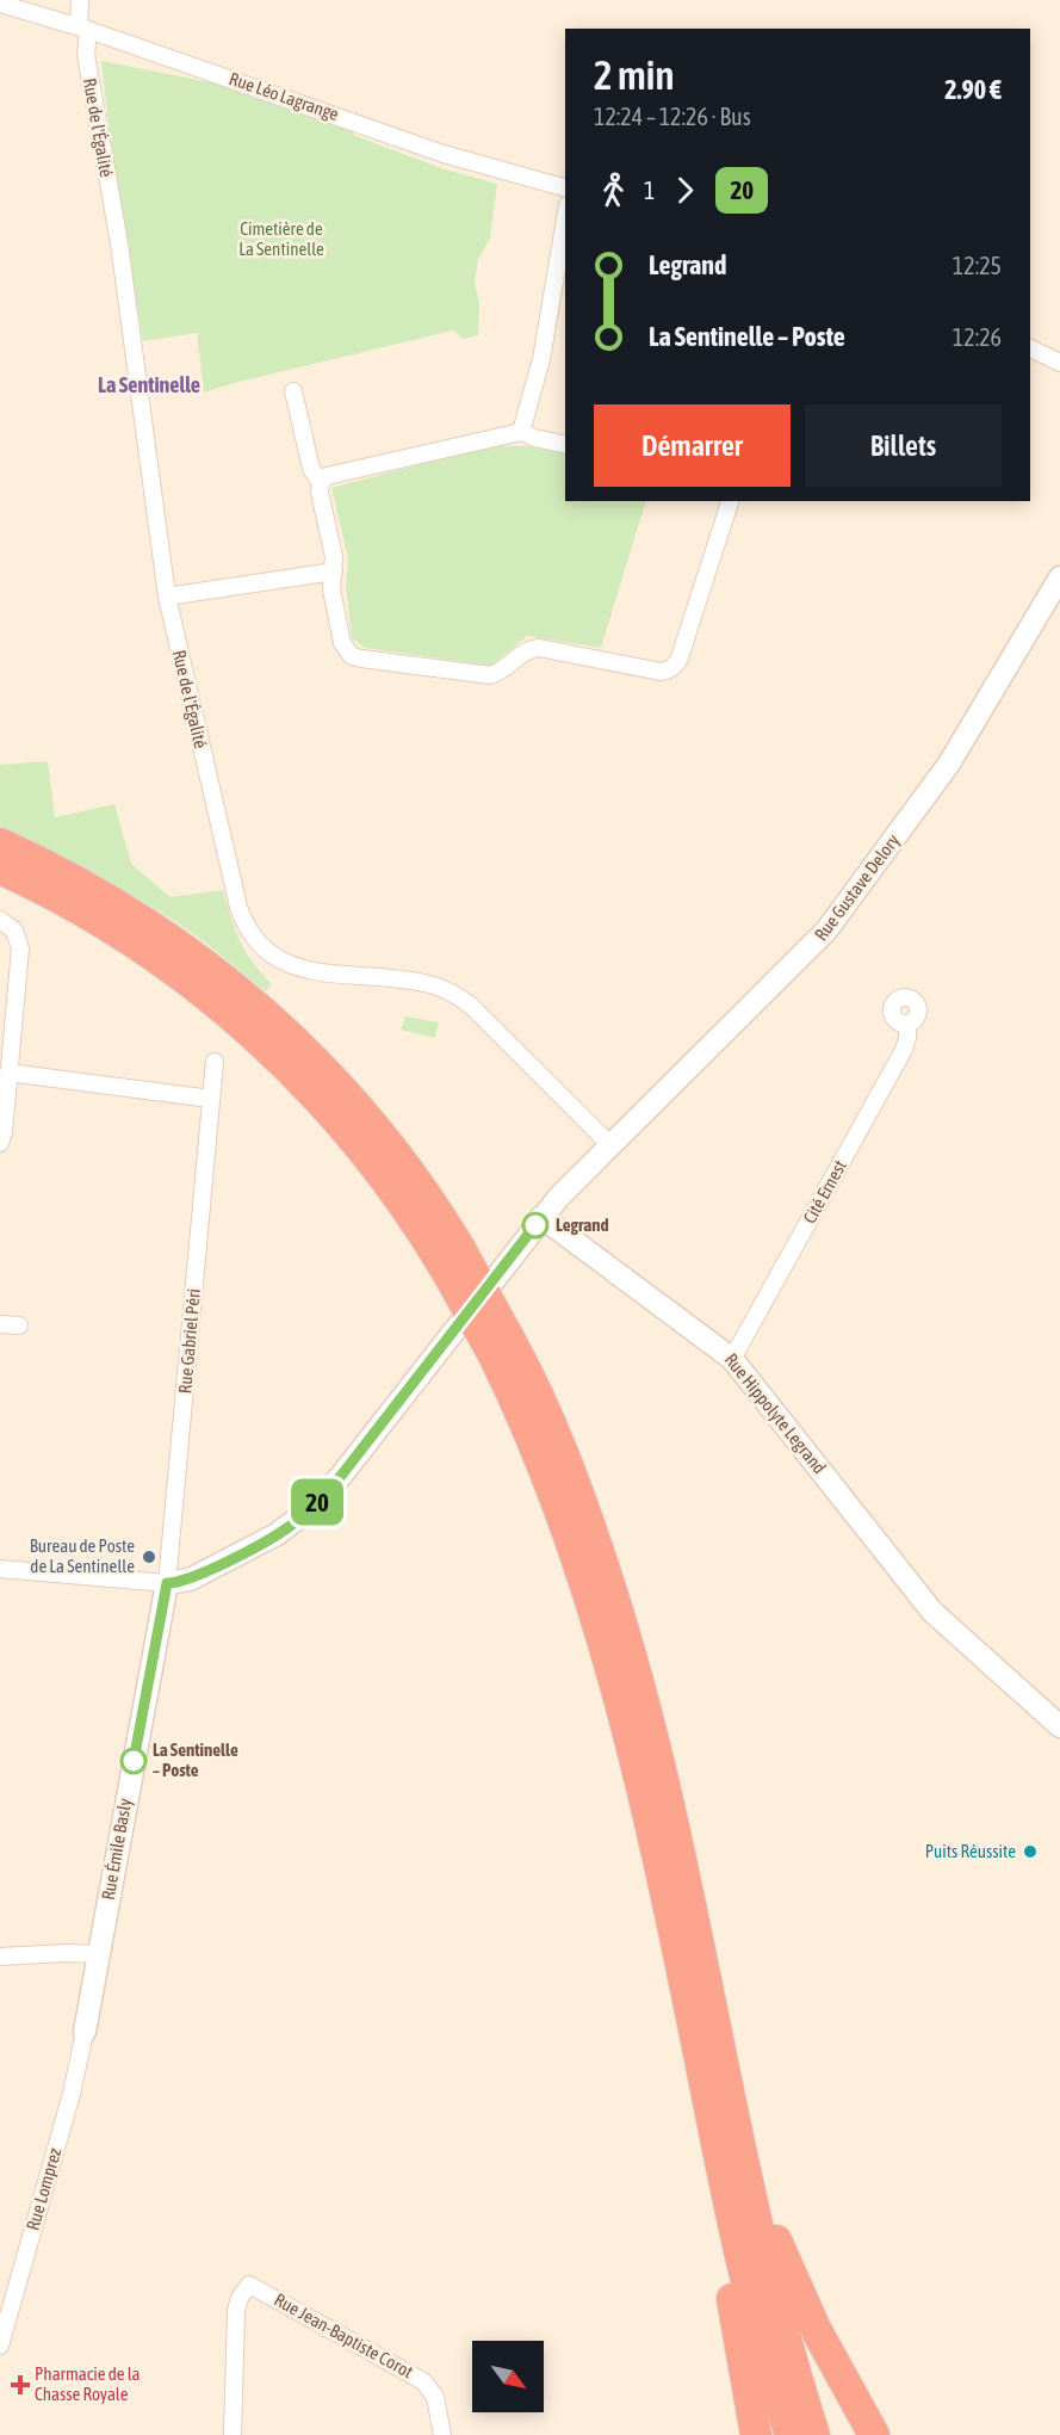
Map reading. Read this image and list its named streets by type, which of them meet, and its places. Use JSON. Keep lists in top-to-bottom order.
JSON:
{
  "streets": {
    "street": [
      "Rue Léo Lagrange",
      "Rue de l'Égalité",
      "Rue Gustave Delory",
      "Cité Ernest",
      "Rue Gabriel Péri",
      "Rue Hippolyte Legrand",
      "Rue Émile Basly",
      "Rue Lomprez",
      "Rue Jean-Baptiste Corot"
    ]
  },
  "crossings": [
    ["Rue Léo Lagrange", "Rue de l'Égalité"],
    ["Rue de l'Égalité", "Rue Gustave Delory"],
    ["Rue Gustave Delory", "Rue Gabriel Péri"],
    ["Rue Gustave Delory", "Rue Hippolyte Legrand"],
    ["Rue Gustave Delory", "Rue Émile Basly"],
    ["Cité Ernest", "Rue Hippolyte Legrand"],
    ["Rue Gabriel Péri", "Rue Émile Basly"],
    ["Rue Émile Basly", "Rue Lomprez"]
  ],
  "districts": ["La Sentinelle"],
  "parks": ["Cimetière de La Sentinelle"],
  "places": {
    "other": [
      "Legrand",
      "Bureau de Poste de La Sentinelle",
      "La Sentinelle – Poste",
      "Puits Réussite"
    ],
    "health": ["Pharmacie de la Chasse Royale"]
  },
  "lines": ["bus line 20"],
  "north": "bottom right",
  "page": {
    "on_map": "20",
    "heading": ["2 min", "12:24 – 12:26 · Bus", "2.90 €"],
    "legs": ["1", "20"],
    "list": [
      {
        "name": "Legrand",
        "value": "12:25"
      },
      {
        "name": "La Sentinelle – Poste",
        "value": "12:26"
      }
    ],
    "buttons": ["Démarrer", "Billets"]
  }
}
